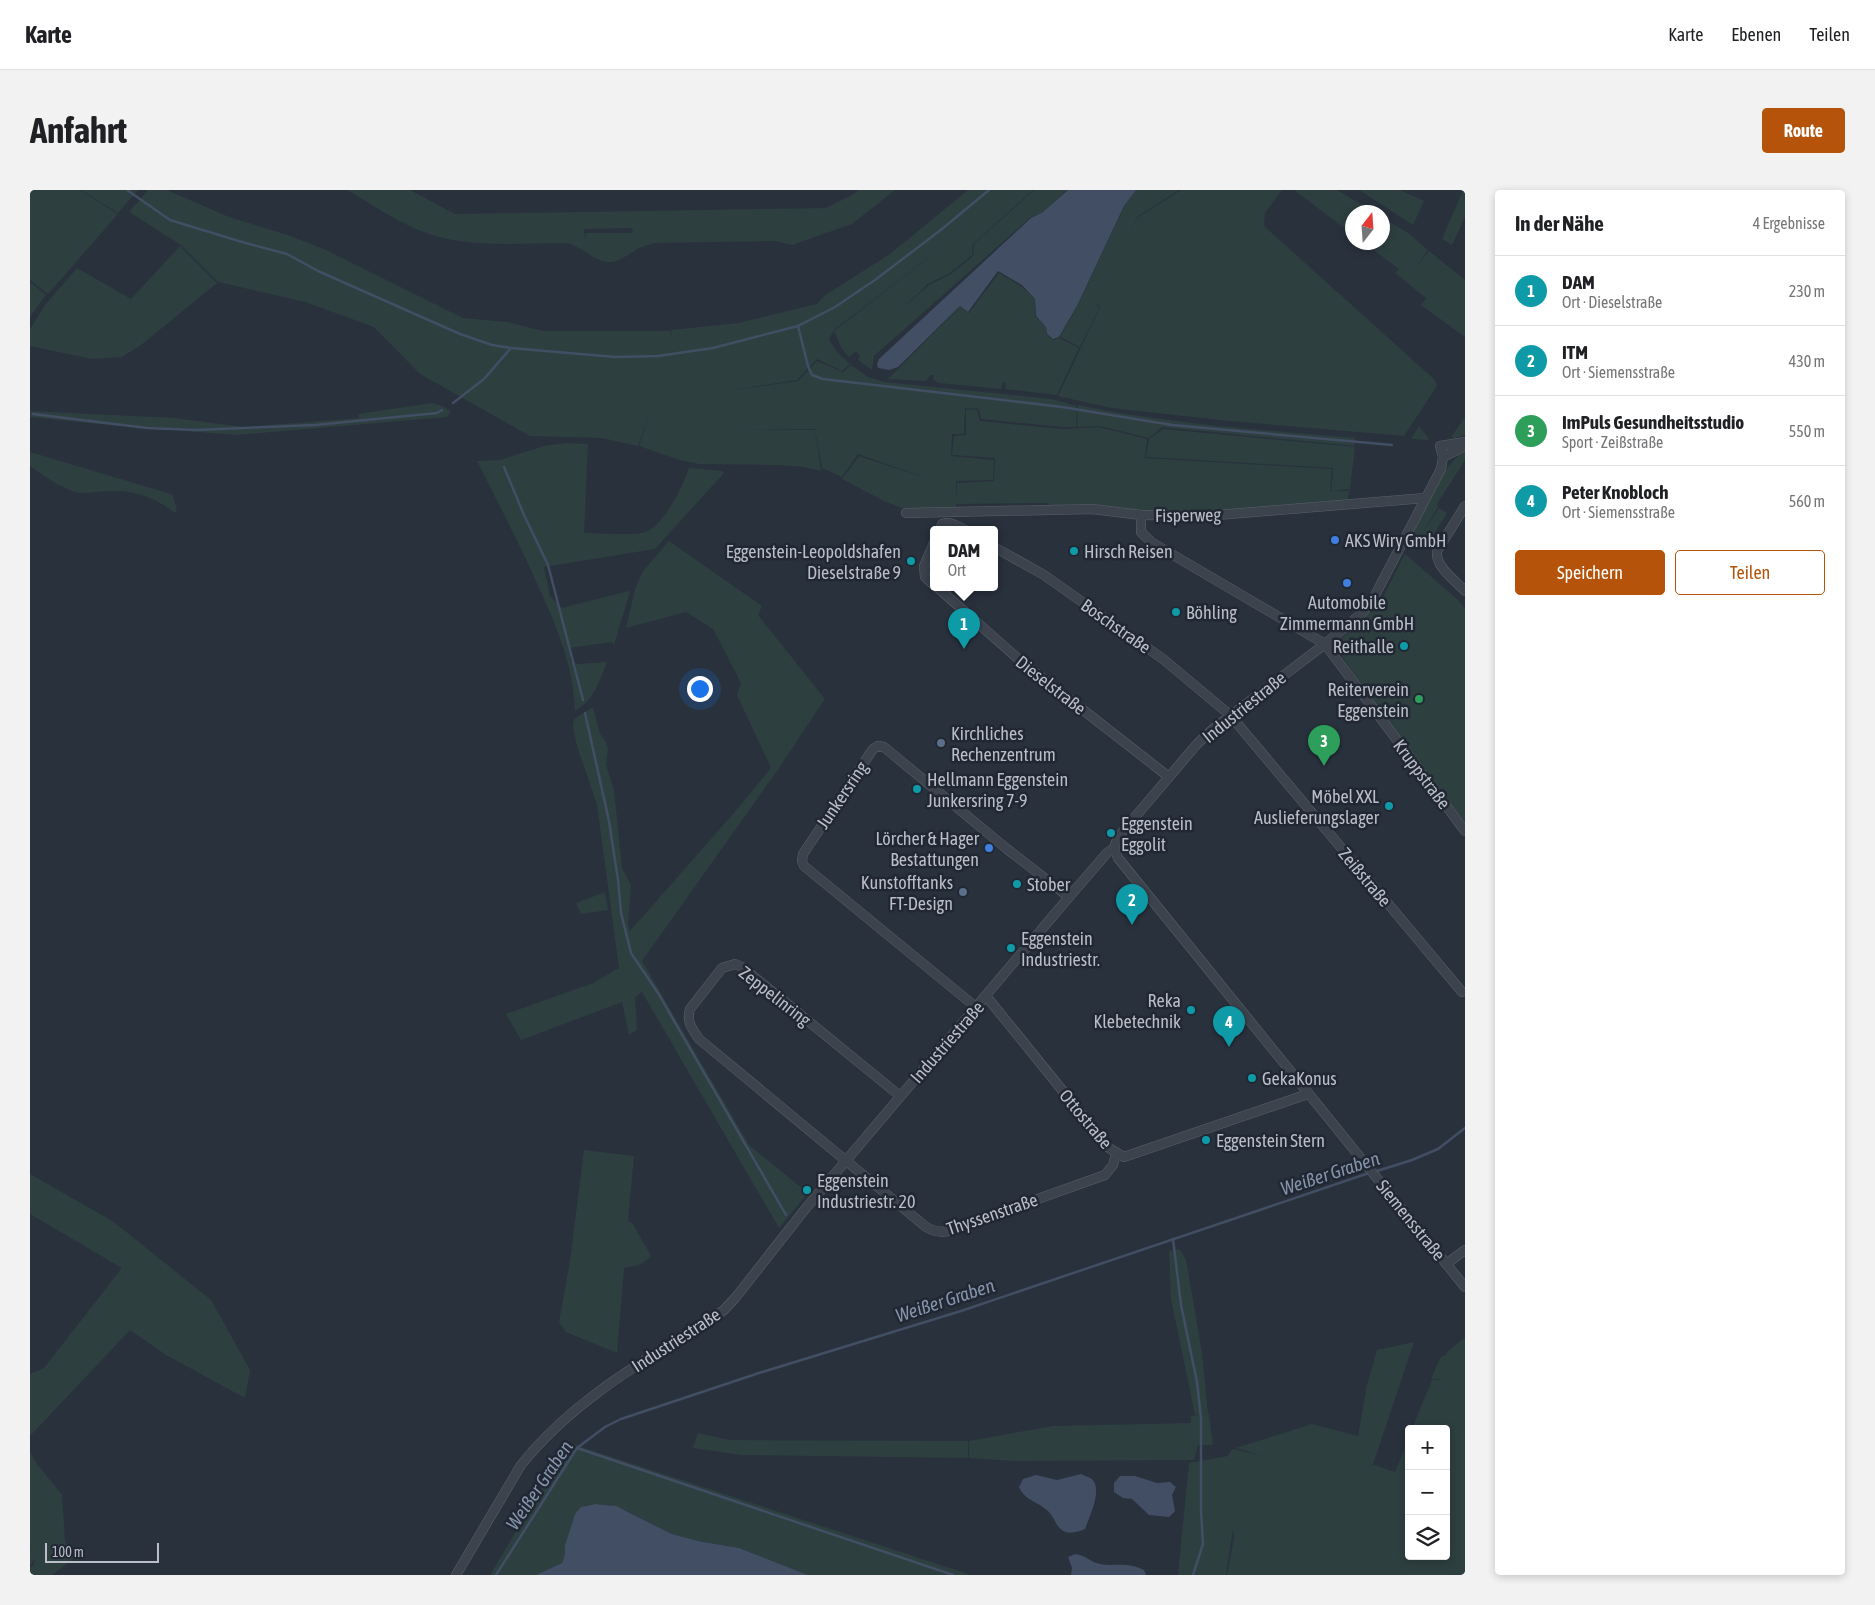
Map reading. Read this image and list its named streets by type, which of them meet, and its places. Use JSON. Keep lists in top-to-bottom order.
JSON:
{
  "streets": {
    "street": [
      "Fisperweg",
      "Boschstraße",
      "Dieselstraße",
      "Industriestraße",
      "Kruppstraße",
      "Junkersring",
      "Zeißstraße",
      "Zeppelinring",
      "Ottostraße",
      "Thyssenstraße",
      "Siemensstraße"
    ]
  },
  "crossings": [
    ["Fisperweg", "Industriestraße"],
    ["Boschstraße", "Industriestraße"],
    ["Boschstraße", "Zeißstraße"],
    ["Dieselstraße", "Industriestraße"],
    ["Industriestraße", "Kruppstraße"],
    ["Industriestraße", "Junkersring"],
    ["Industriestraße", "Zeißstraße"],
    ["Industriestraße", "Zeppelinring"],
    ["Industriestraße", "Ottostraße"],
    ["Industriestraße", "Thyssenstraße"],
    ["Industriestraße", "Siemensstraße"],
    ["Zeppelinring", "Thyssenstraße"],
    ["Ottostraße", "Thyssenstraße"],
    ["Ottostraße", "Siemensstraße"]
  ],
  "water": ["Weißer Graben"],
  "places": [
    "AKS Wiry GmbH",
    "Hirsch Reisen",
    "Eggenstein-Leopoldshafen Dieselstraße 9",
    "Automobile Zimmermann GmbH",
    "Böhling",
    "Reithalle",
    "Reiterverein Eggenstein",
    "Kirchliches Rechenzentrum",
    "Hellmann Eggenstein Junkersring 7-9",
    "Möbel XXL Auslieferungslager",
    "Eggenstein Eggolit",
    "Lörcher & Hager Bestattungen",
    "Stober",
    "Kunstofftanks FT-Design",
    "Eggenstein Industriestr.",
    "Reka Klebetechnik",
    "GekaKonus",
    "Eggenstein Stern",
    "Eggenstein Industriestr. 20"
  ],
  "scale_bar": "100 m",
  "north": "top",
  "page": {
    "header": "Karte",
    "nav": ["Karte", "Ebenen", "Teilen"],
    "buttons": [
      "Route",
      ["Speichern", "Teilen"]
    ],
    "title": "Anfahrt",
    "heading": ["In der Nähe", "4 Ergebnisse"],
    "list": [
      {
        "mark": "1",
        "name": "DAM",
        "note": "Ort · Dieselstraße",
        "value": "230 m"
      },
      {
        "mark": "2",
        "name": "ITM",
        "note": "Ort · Siemensstraße",
        "value": "430 m"
      },
      {
        "mark": "3",
        "name": "ImPuls Gesundheitsstudio",
        "note": "Sport · Zeißstraße",
        "value": "550 m"
      },
      {
        "mark": "4",
        "name": "Peter Knobloch",
        "note": "Ort · Siemensstraße",
        "value": "560 m"
      }
    ],
    "popup": ["DAM", "Ort"],
    "pins": [
      "1",
      "3",
      "2",
      "4"
    ],
    "map_buttons": ["+", "−"],
    "scale": "100 m"
  }
}
